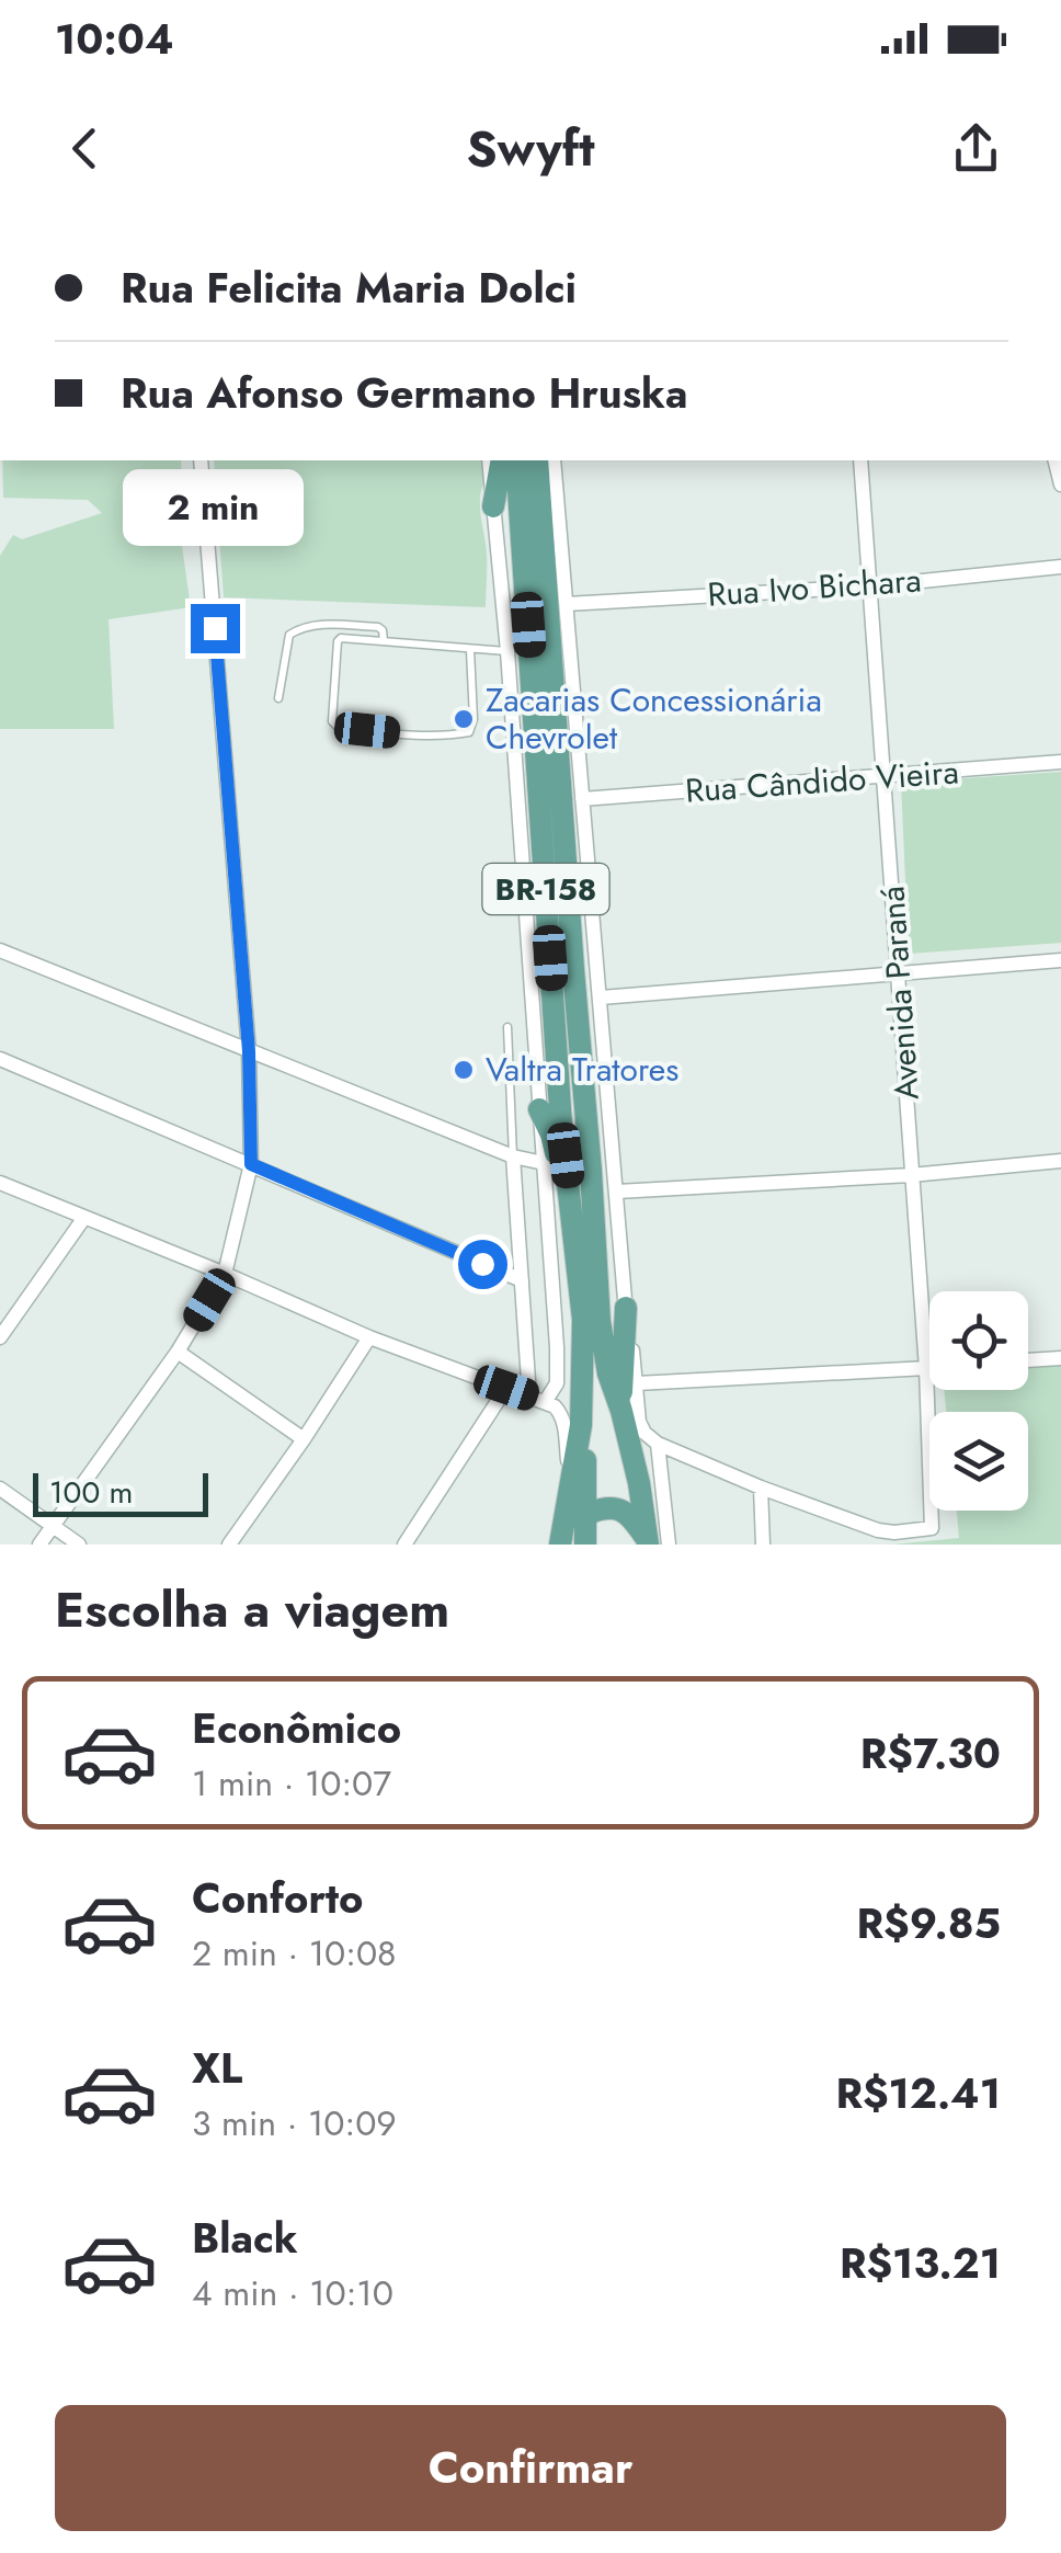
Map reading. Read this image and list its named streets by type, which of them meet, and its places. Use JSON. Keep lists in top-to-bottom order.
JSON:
{
  "streets": {
    "main road": ["BR-158"],
    "street": ["Rua Ivo Bichara", "Rua Cândido Vieira", "Avenida Paraná"]
  },
  "crossings": [
    ["Rua Ivo Bichara", "Avenida Paraná"],
    ["Rua Cândido Vieira", "Avenida Paraná"]
  ],
  "places": ["Zacarias Concessionária Chevrolet", "Valtra Tratores"],
  "scale_bar": "100 m",
  "page": {
    "status": "10:04",
    "header": "Swyft",
    "banner": ["Rua Felicita Maria Dolci", "Rua Afonso Germano Hruska"],
    "bubble": "2 min",
    "scale": "100 m",
    "heading": "Escolha a viagem",
    "list": [
      {
        "name": "Econômico",
        "note": "1 min · 10:07",
        "value": "R$7.30"
      },
      {
        "name": "Conforto",
        "note": "2 min · 10:08",
        "value": "R$9.85"
      },
      {
        "name": "XL",
        "note": "3 min · 10:09",
        "value": "R$12.41"
      },
      {
        "name": "Black",
        "note": "4 min · 10:10",
        "value": "R$13.21"
      }
    ],
    "buttons": "Confirmar"
  }
}
